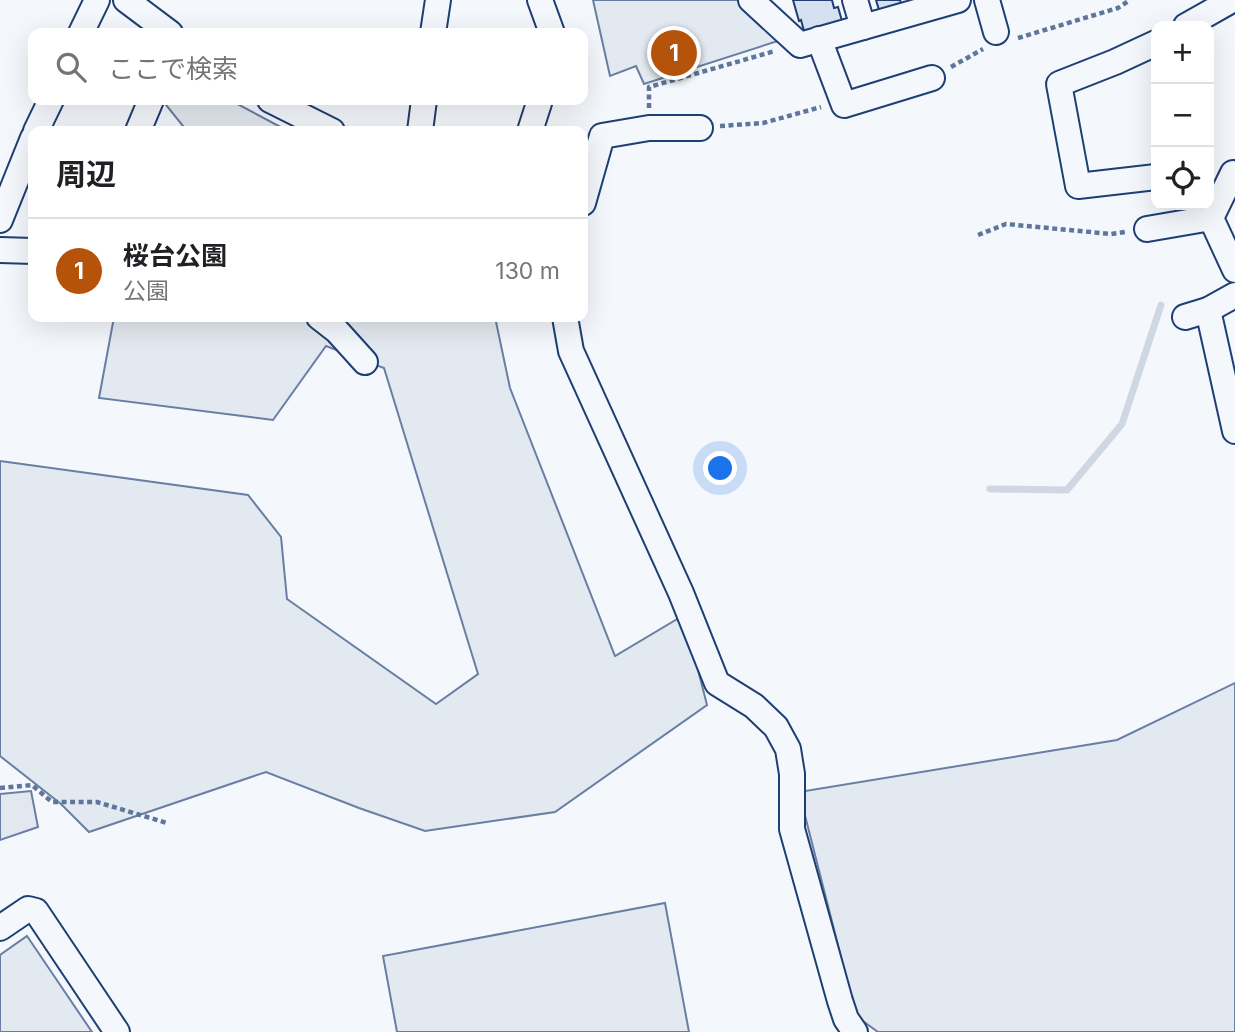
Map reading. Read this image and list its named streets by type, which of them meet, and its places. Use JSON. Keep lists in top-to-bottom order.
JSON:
{
  "page": {
    "map_buttons": ["+", "−"],
    "pins": "1",
    "search": "ここで検索",
    "heading": "周辺",
    "list": [
      {
        "mark": "1",
        "name": "桜台公園",
        "note": "公園",
        "value": "130 m"
      }
    ]
  }
}
